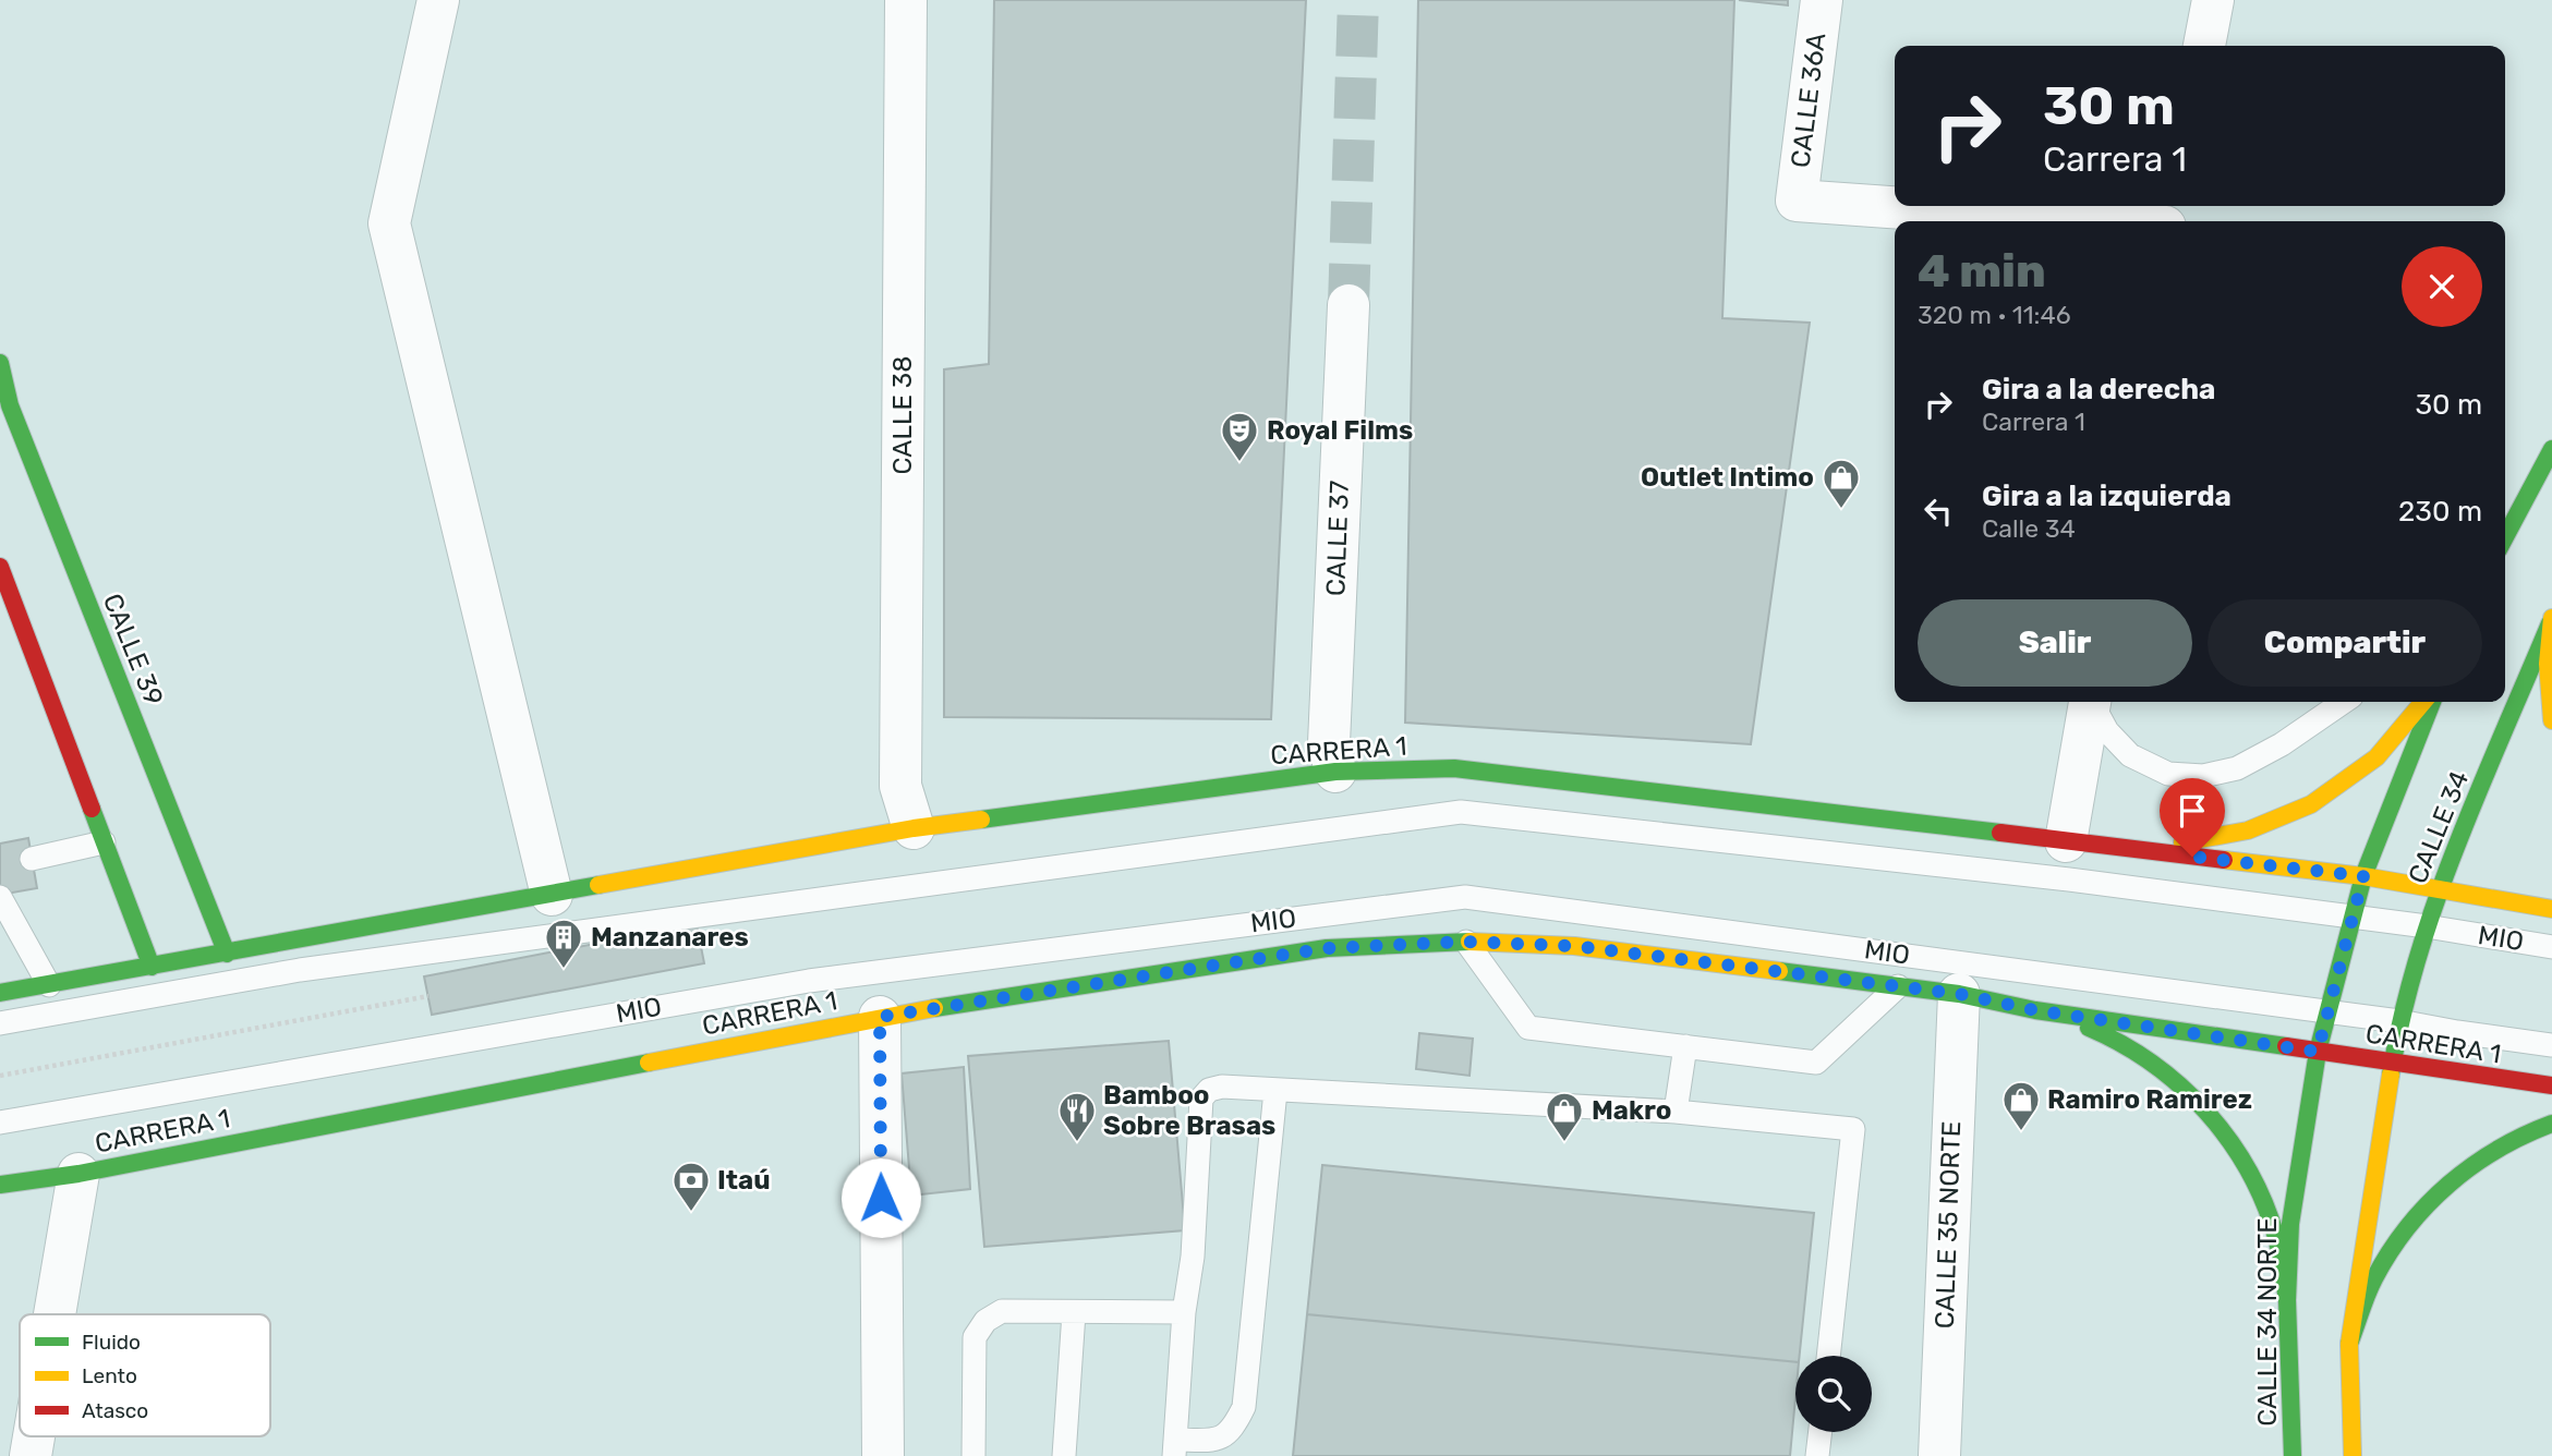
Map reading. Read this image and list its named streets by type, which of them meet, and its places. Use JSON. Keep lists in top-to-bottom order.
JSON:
{
  "streets": {
    "main road": [
      "CALLE 39",
      "CARRERA 1",
      "CALLE 34",
      "CALLE 34 NORTE"
    ],
    "street": [
      "CALLE 36A",
      "CALLE 38",
      "CALLE 37",
      "CALLE 35 NORTE"
    ],
    "lane": ["MIO"]
  },
  "crossings": [
    ["CALLE 38", "CARRERA 1"],
    ["CALLE 37", "CARRERA 1"],
    ["CALLE 39", "CARRERA 1"],
    ["CARRERA 1", "CALLE 34"],
    ["CARRERA 1", "CALLE 35 NORTE"],
    ["CARRERA 1", "CALLE 34 NORTE"],
    ["CALLE 34", "MIO"],
    ["CALLE 34", "CALLE 34 NORTE"]
  ],
  "places": {
    "theatre": ["Royal Films"],
    "shop": ["Outlet Intimo", "Ramiro Ramirez", "Makro"],
    "building": ["Manzanares"],
    "restaurant": ["Bamboo Sobre Brasas"],
    "bank": ["Itaú"]
  },
  "legend": ["Fluido", "Lento", "Atasco"],
  "page": {
    "turn": ["30 m", "Carrera 1"],
    "heading": ["4 min", "320 m · 11:46"],
    "list": [
      {
        "name": "Gira a la derecha",
        "note": "Carrera 1",
        "value": "30 m"
      },
      {
        "name": "Gira a la izquierda",
        "note": "Calle 34",
        "value": "230 m"
      }
    ],
    "buttons": ["Salir", "Compartir"]
  }
}
